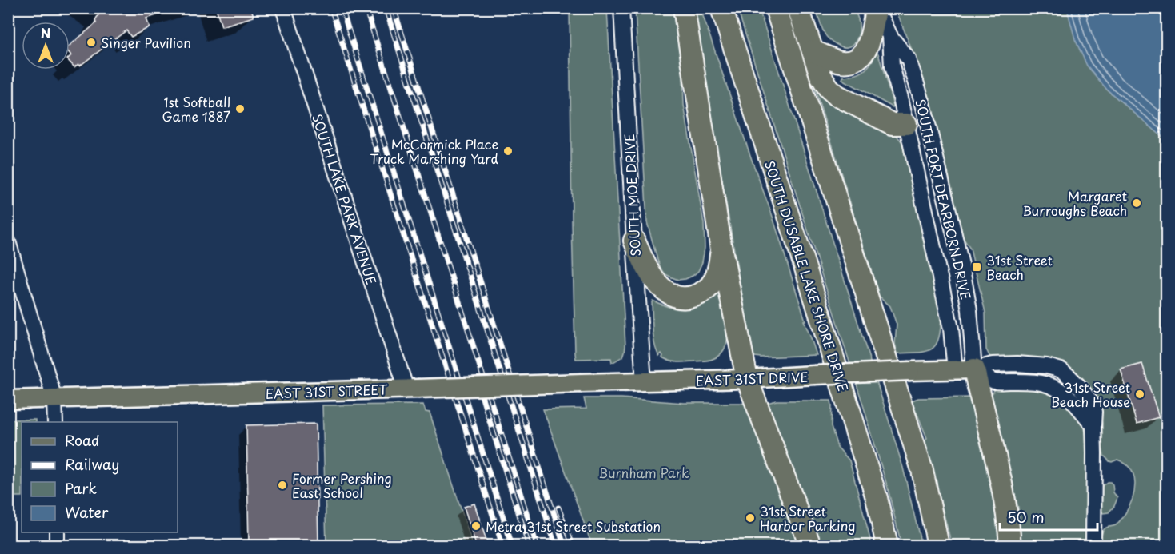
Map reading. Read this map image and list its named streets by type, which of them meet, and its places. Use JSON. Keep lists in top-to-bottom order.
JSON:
{
  "streets": {
    "highway": ["SOUTH DUSABLE LAKE SHORE DRIVE"],
    "main road": ["EAST 31ST DRIVE", "EAST 31ST STREET"],
    "street": ["SOUTH MOE DRIVE", "SOUTH LAKE PARK AVENUE", "SOUTH FORT DEARBORN DRIVE"]
  },
  "crossings": [
    ["SOUTH MOE DRIVE", "EAST 31ST DRIVE"],
    ["SOUTH MOE DRIVE", "EAST 31ST STREET"],
    ["SOUTH LAKE PARK AVENUE", "EAST 31ST STREET"],
    ["SOUTH FORT DEARBORN DRIVE", "EAST 31ST DRIVE"],
    ["EAST 31ST DRIVE", "EAST 31ST STREET"]
  ],
  "parks": ["Burnham Park"],
  "places": {
    "other": [
      "Singer Pavilion",
      "1st Softball Game 1887",
      "McCormick Place Truck Marshing Yard",
      "Margaret Burroughs Beach",
      "31st Street Beach House",
      "Former Pershing East School",
      "31st Street Harbor Parking",
      "Metra 31st Street Substation"
    ],
    "transit": ["31st Street Beach"]
  },
  "legend": [
    "Road",
    "Railway",
    "Park",
    "Water"
  ],
  "scale_bar": "50 m",
  "north": "top"
}
